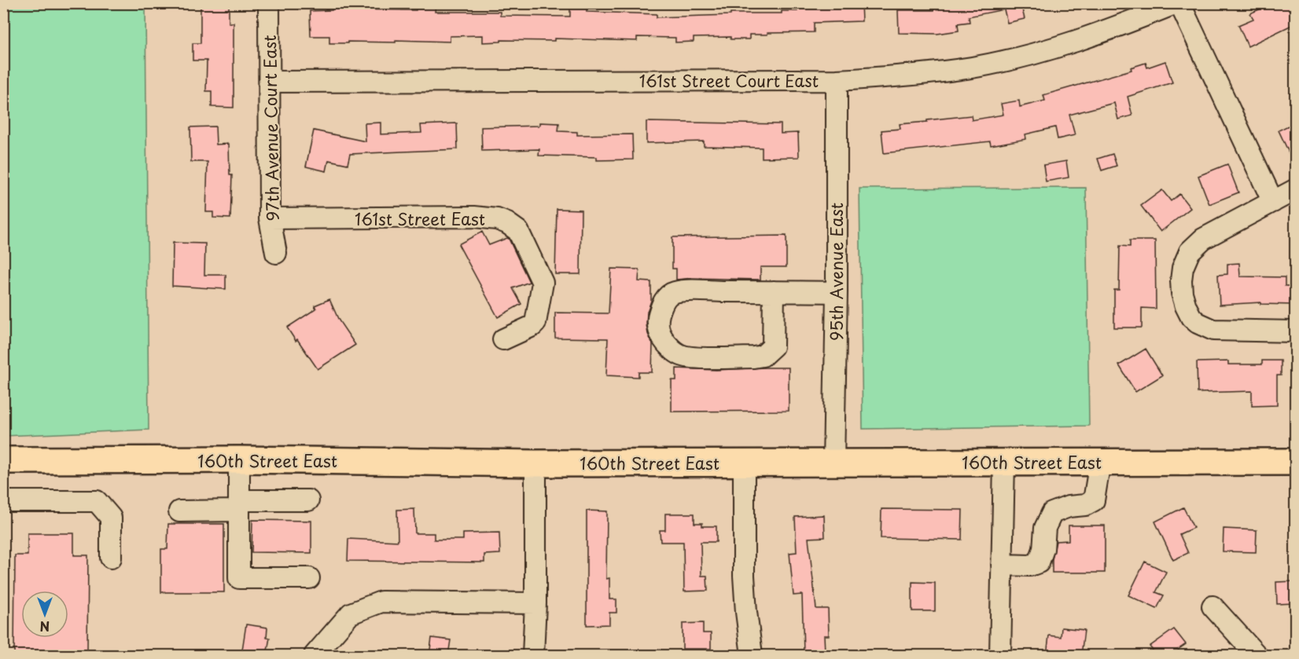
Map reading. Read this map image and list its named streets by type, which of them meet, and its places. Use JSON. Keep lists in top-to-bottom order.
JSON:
{
  "streets": {
    "main road": ["160th Street East"],
    "street": [
      "161st Street Court East",
      "97th Avenue Court East",
      "161st Street East",
      "95th Avenue East"
    ]
  },
  "crossings": [
    ["161st Street Court East", "97th Avenue Court East"],
    ["161st Street Court East", "95th Avenue East"],
    ["97th Avenue Court East", "161st Street East"],
    ["95th Avenue East", "160th Street East"]
  ],
  "north": "bottom"
}
